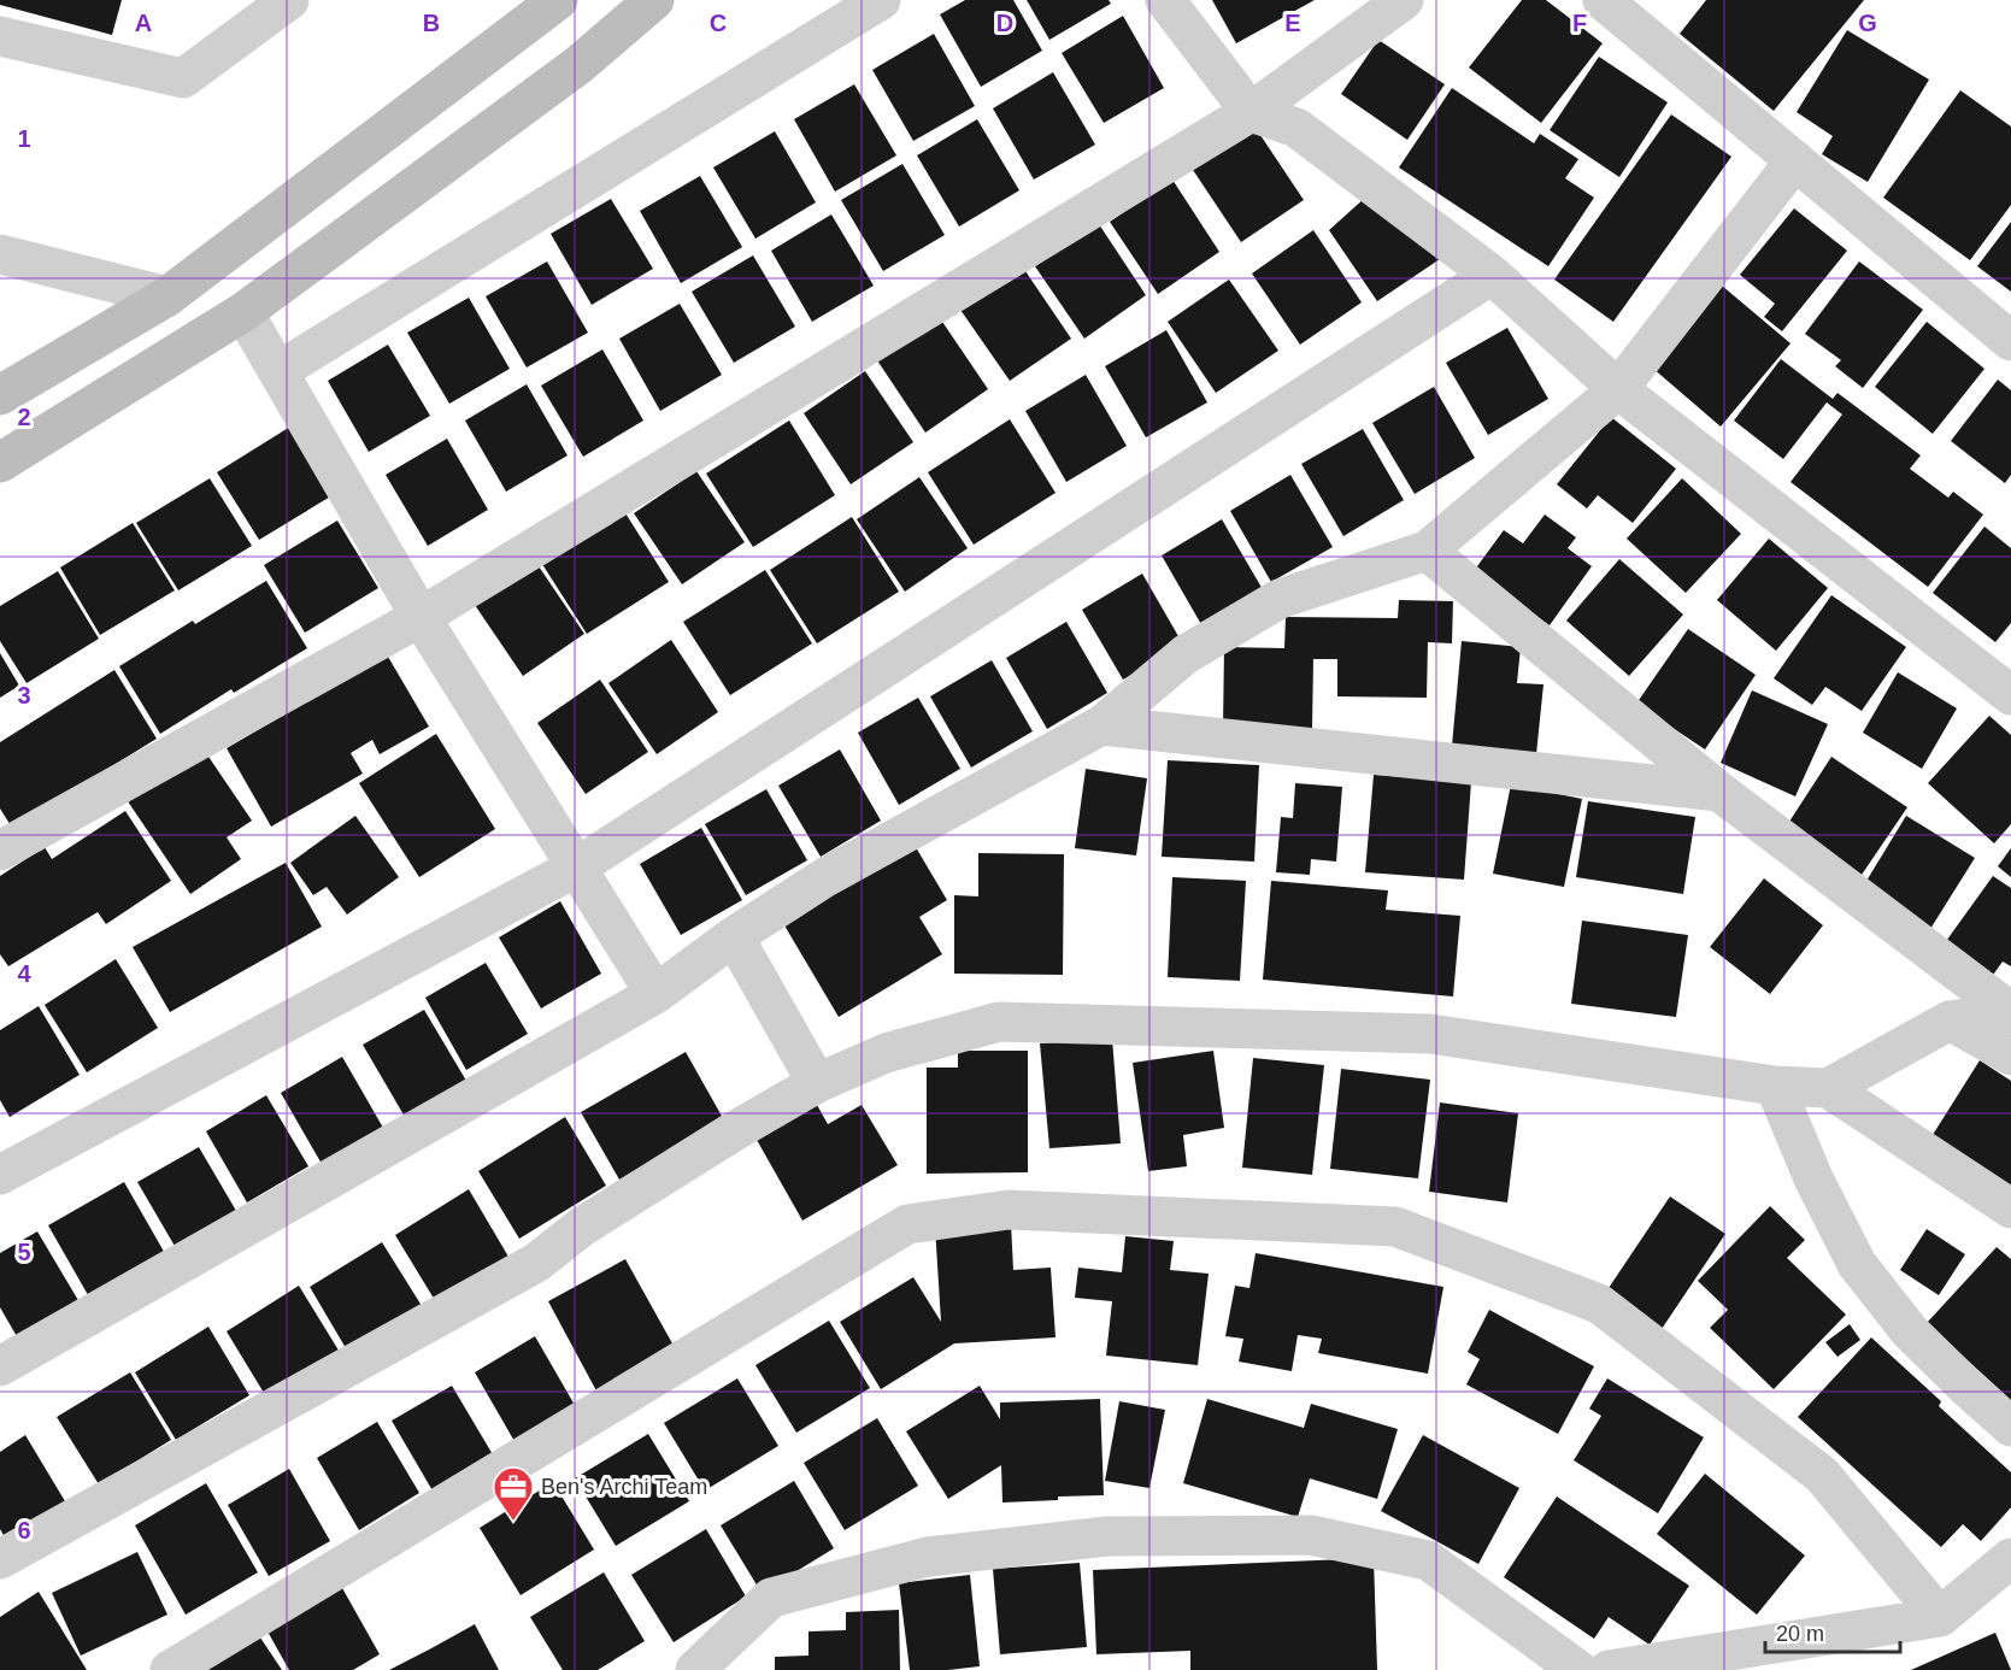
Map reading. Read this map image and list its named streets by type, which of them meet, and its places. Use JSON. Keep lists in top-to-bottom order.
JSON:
{
  "places": {
    "office": ["Ben's Archi Team"]
  },
  "scale_bar": "20 m",
  "grid": {
    "columns": [
      "A",
      "B",
      "C",
      "D",
      "E",
      "F",
      "G"
    ],
    "rows": [
      "1",
      "2",
      "3",
      "4",
      "5",
      "6"
    ]
  }
}
